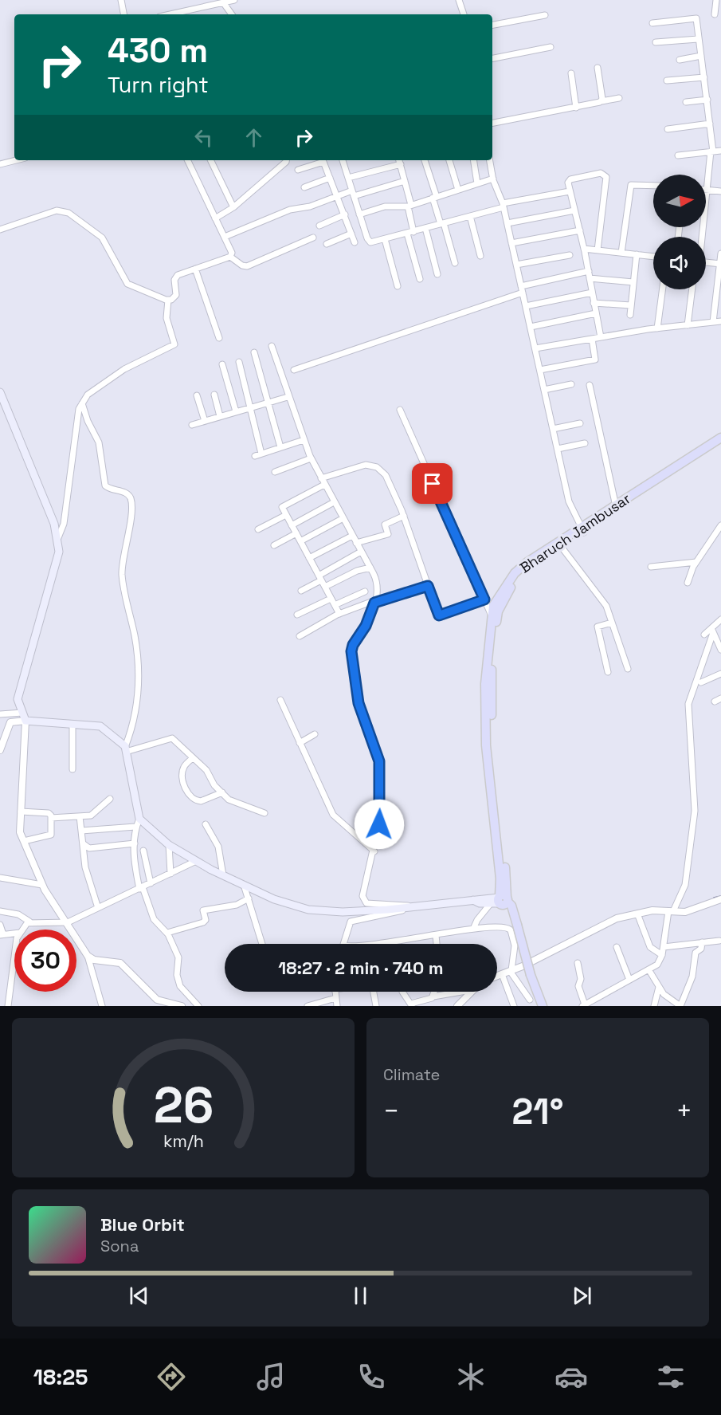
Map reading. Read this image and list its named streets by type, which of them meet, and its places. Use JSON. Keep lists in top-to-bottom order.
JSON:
{
  "streets": {
    "main road": ["Bharuch Jambusar"]
  },
  "north": "right",
  "page": {
    "turn": ["430 m", "Turn right"],
    "limit": "30",
    "trip": "18:27 · 2 min · 740 m",
    "tile": "Climate",
    "heat": ["−", "21°", "+"],
    "song": ["Blue Orbit", "Sona"],
    "tabs": "18:25",
    "gauge": ["26", "km/h"]
  }
}
